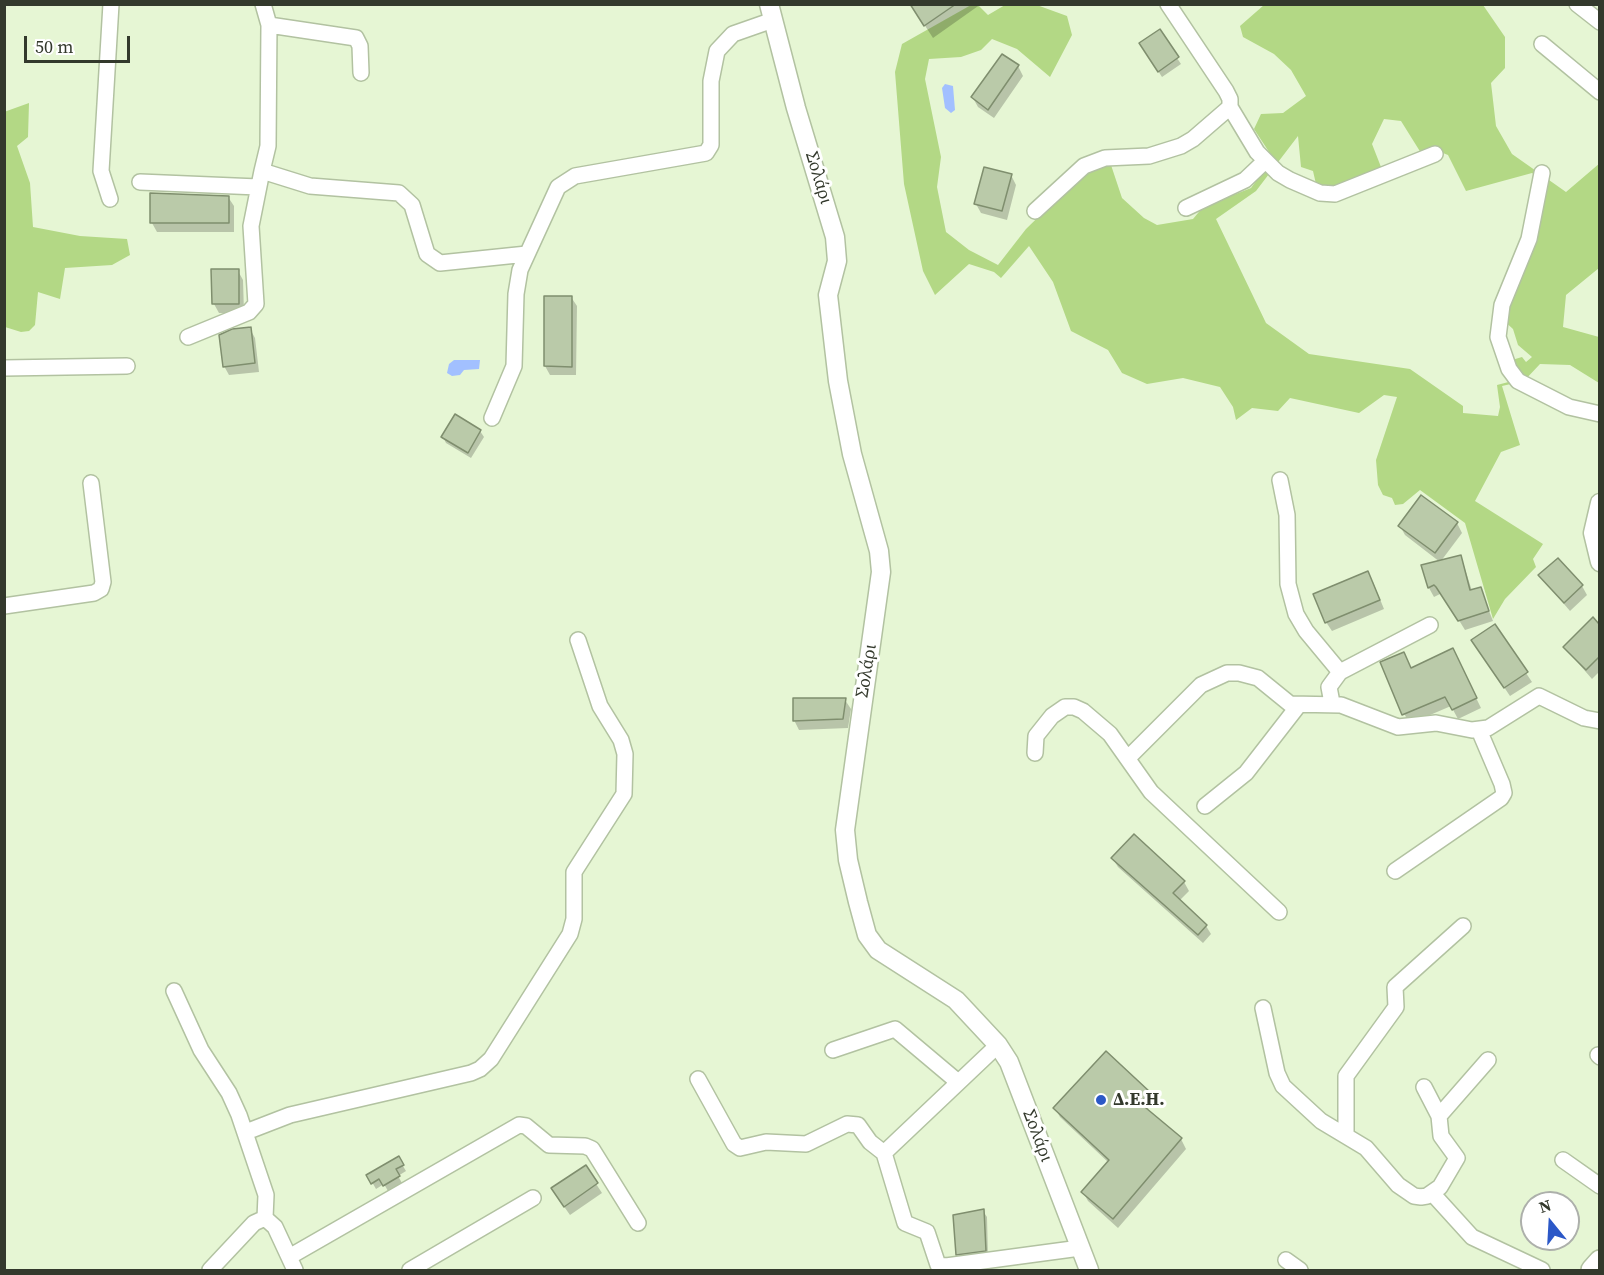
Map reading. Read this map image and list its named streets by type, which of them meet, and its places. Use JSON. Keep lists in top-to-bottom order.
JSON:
{
  "streets": {
    "street": ["Σολάρι"]
  },
  "places": ["Δ.Ε.Η."],
  "scale_bar": "50 m",
  "north": "top"
}
